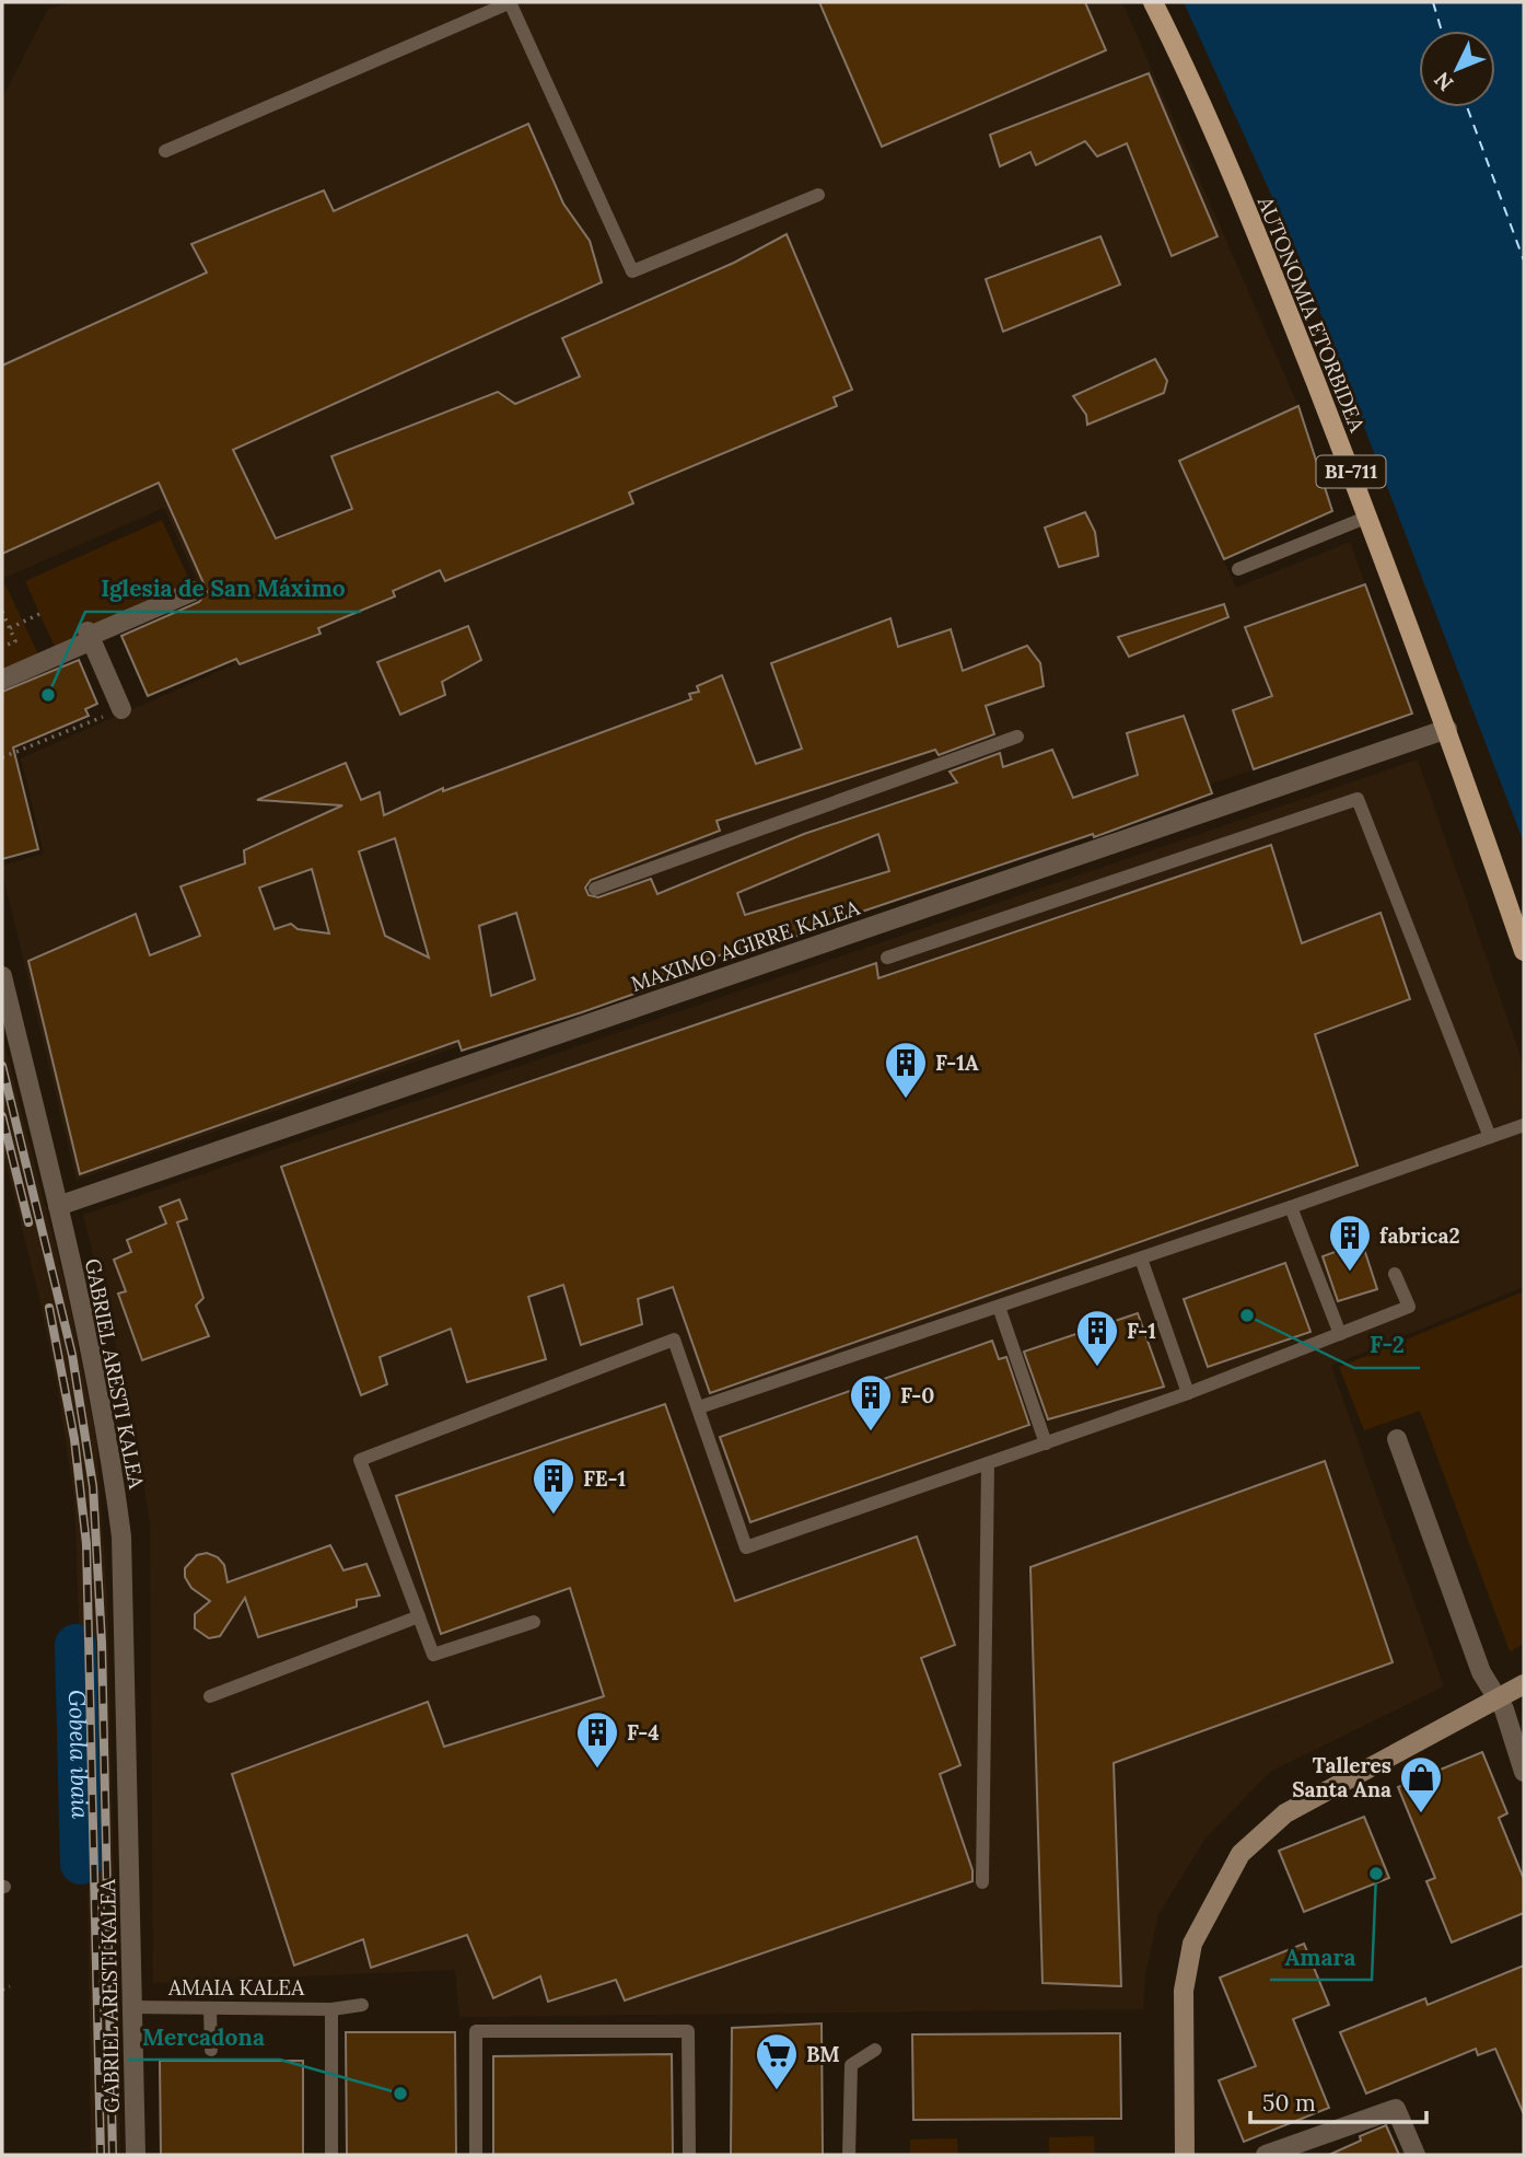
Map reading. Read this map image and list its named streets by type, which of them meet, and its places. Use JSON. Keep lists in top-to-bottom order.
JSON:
{
  "streets": {
    "main road": ["AUTONOMIA ETORBIDEA", "BI-711"],
    "street": ["MAXIMO AGIRRE KALEA", "GABRIEL ARESTI KALEA"],
    "lane": ["AMAIA KALEA"]
  },
  "crossings": [
    ["AUTONOMIA ETORBIDEA", "MAXIMO AGIRRE KALEA"],
    ["MAXIMO AGIRRE KALEA", "GABRIEL ARESTI KALEA"],
    ["GABRIEL ARESTI KALEA", "AMAIA KALEA"]
  ],
  "water": ["Gobela ibaia"],
  "places": {
    "other": [
      "Iglesia de San Máximo",
      "F-2",
      "Amara",
      "Mercadona"
    ],
    "building": [
      "F-1A",
      "fabrica2",
      "F-1",
      "F-0",
      "FE-1",
      "F-4"
    ],
    "shop": ["Talleres Santa Ana"],
    "supermarket": ["BM"]
  },
  "scale_bar": "50 m",
  "north": "bottom left"
}
